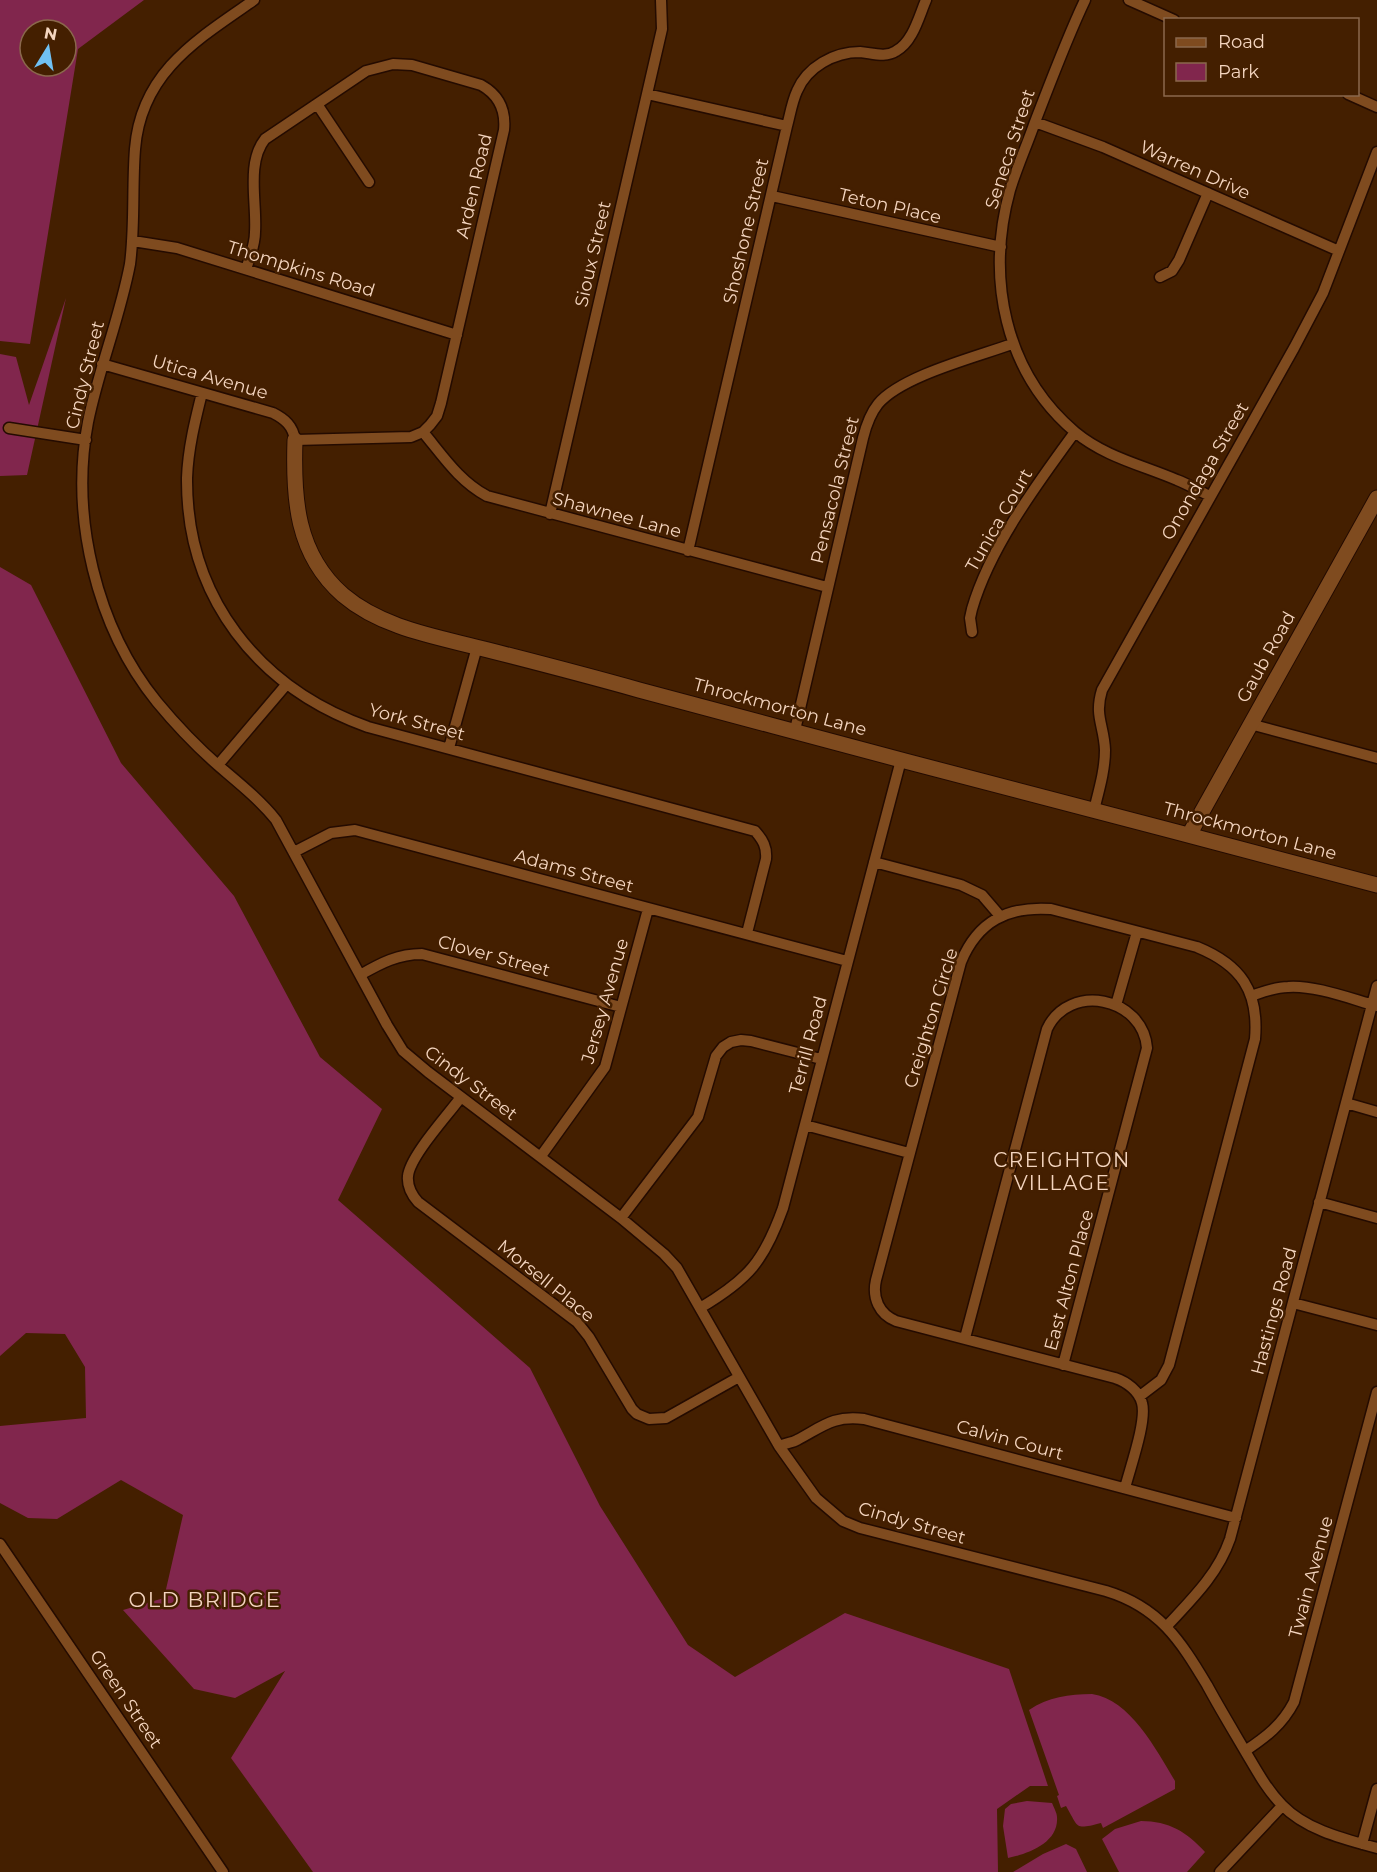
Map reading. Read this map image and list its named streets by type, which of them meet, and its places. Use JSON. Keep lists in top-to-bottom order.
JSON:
{
  "streets": {
    "street": [
      "Seneca Street",
      "Warren Drive",
      "Arden Road",
      "Teton Place",
      "Shoshone Street",
      "Sioux Street",
      "Thompkins Road",
      "Cindy Street",
      "Utica Avenue",
      "Onondaga Street",
      "Pensacola Street",
      "Shawnee Lane",
      "Tunica Court",
      "Gaub Road",
      "Throckmorton Lane",
      "York Street",
      "Adams Street",
      "Clover Street",
      "Jersey Avenue",
      "Creighton Circle",
      "Terrill Road",
      "East Alton Place",
      "Morsell Place",
      "Hastings Road",
      "Calvin Court",
      "Twain Avenue",
      "Green Street"
    ]
  },
  "crossings": [
    ["Seneca Street", "Warren Drive"],
    ["Seneca Street", "Teton Place"],
    ["Seneca Street", "Onondaga Street"],
    ["Seneca Street", "Pensacola Street"],
    ["Seneca Street", "Tunica Court"],
    ["Warren Drive", "Onondaga Street"],
    ["Arden Road", "Thompkins Road"],
    ["Arden Road", "Shawnee Lane"],
    ["Teton Place", "Shoshone Street"],
    ["Shoshone Street", "Shawnee Lane"],
    ["Sioux Street", "Shawnee Lane"],
    ["Thompkins Road", "Cindy Street"],
    ["Cindy Street", "Utica Avenue"],
    ["Cindy Street", "Adams Street"],
    ["Cindy Street", "Clover Street"],
    ["Cindy Street", "Jersey Avenue"],
    ["Cindy Street", "Terrill Road"],
    ["Cindy Street", "Morsell Place"],
    ["Cindy Street", "Hastings Road"],
    ["Cindy Street", "Calvin Court"],
    ["Cindy Street", "Twain Avenue"],
    ["Utica Avenue", "Throckmorton Lane"],
    ["Utica Avenue", "York Street"],
    ["Onondaga Street", "Throckmorton Lane"],
    ["Pensacola Street", "Shawnee Lane"],
    ["Pensacola Street", "Throckmorton Lane"],
    ["Gaub Road", "Throckmorton Lane"],
    ["Throckmorton Lane", "Terrill Road"],
    ["York Street", "Adams Street"],
    ["Adams Street", "Jersey Avenue"],
    ["Adams Street", "Terrill Road"],
    ["Clover Street", "Jersey Avenue"],
    ["Creighton Circle", "East Alton Place"],
    ["Hastings Road", "Calvin Court"]
  ],
  "districts": ["CREIGHTON VILLAGE", "OLD BRIDGE"],
  "legend": ["Road", "Park"],
  "north": "top"
}
